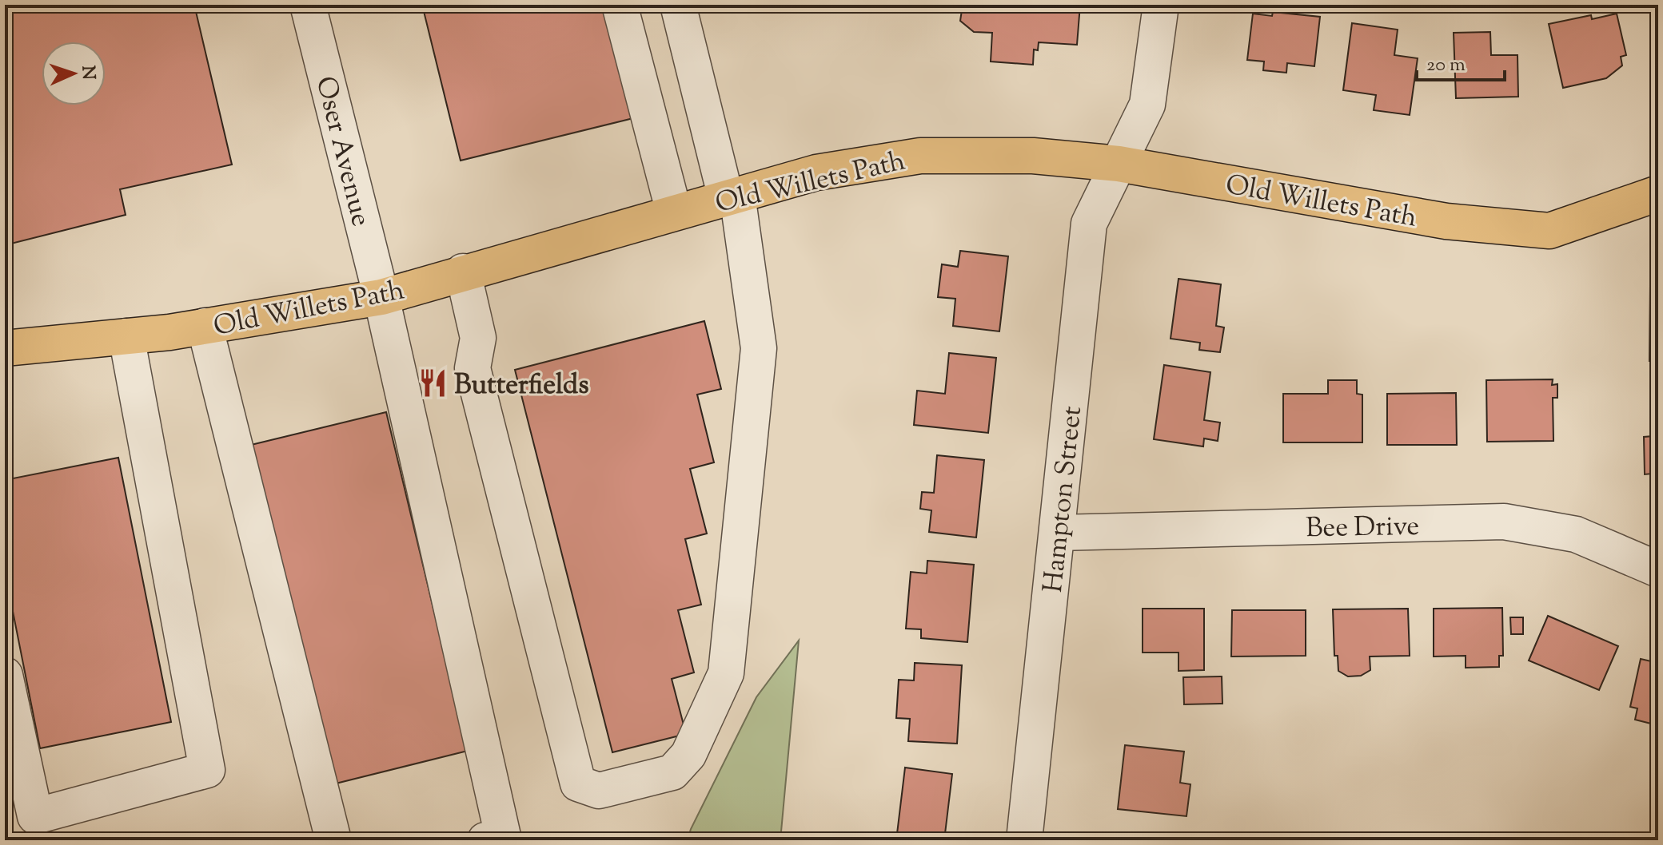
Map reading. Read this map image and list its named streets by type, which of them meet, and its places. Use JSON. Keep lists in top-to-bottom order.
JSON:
{
  "streets": {
    "main road": ["Old Willets Path"],
    "street": ["Oser Avenue", "Hampton Street", "Bee Drive"]
  },
  "crossings": [
    ["Oser Avenue", "Old Willets Path"],
    ["Old Willets Path", "Hampton Street"],
    ["Hampton Street", "Bee Drive"]
  ],
  "places": {
    "restaurant": ["Butterfields"]
  },
  "scale_bar": "20 m",
  "north": "right"
}
